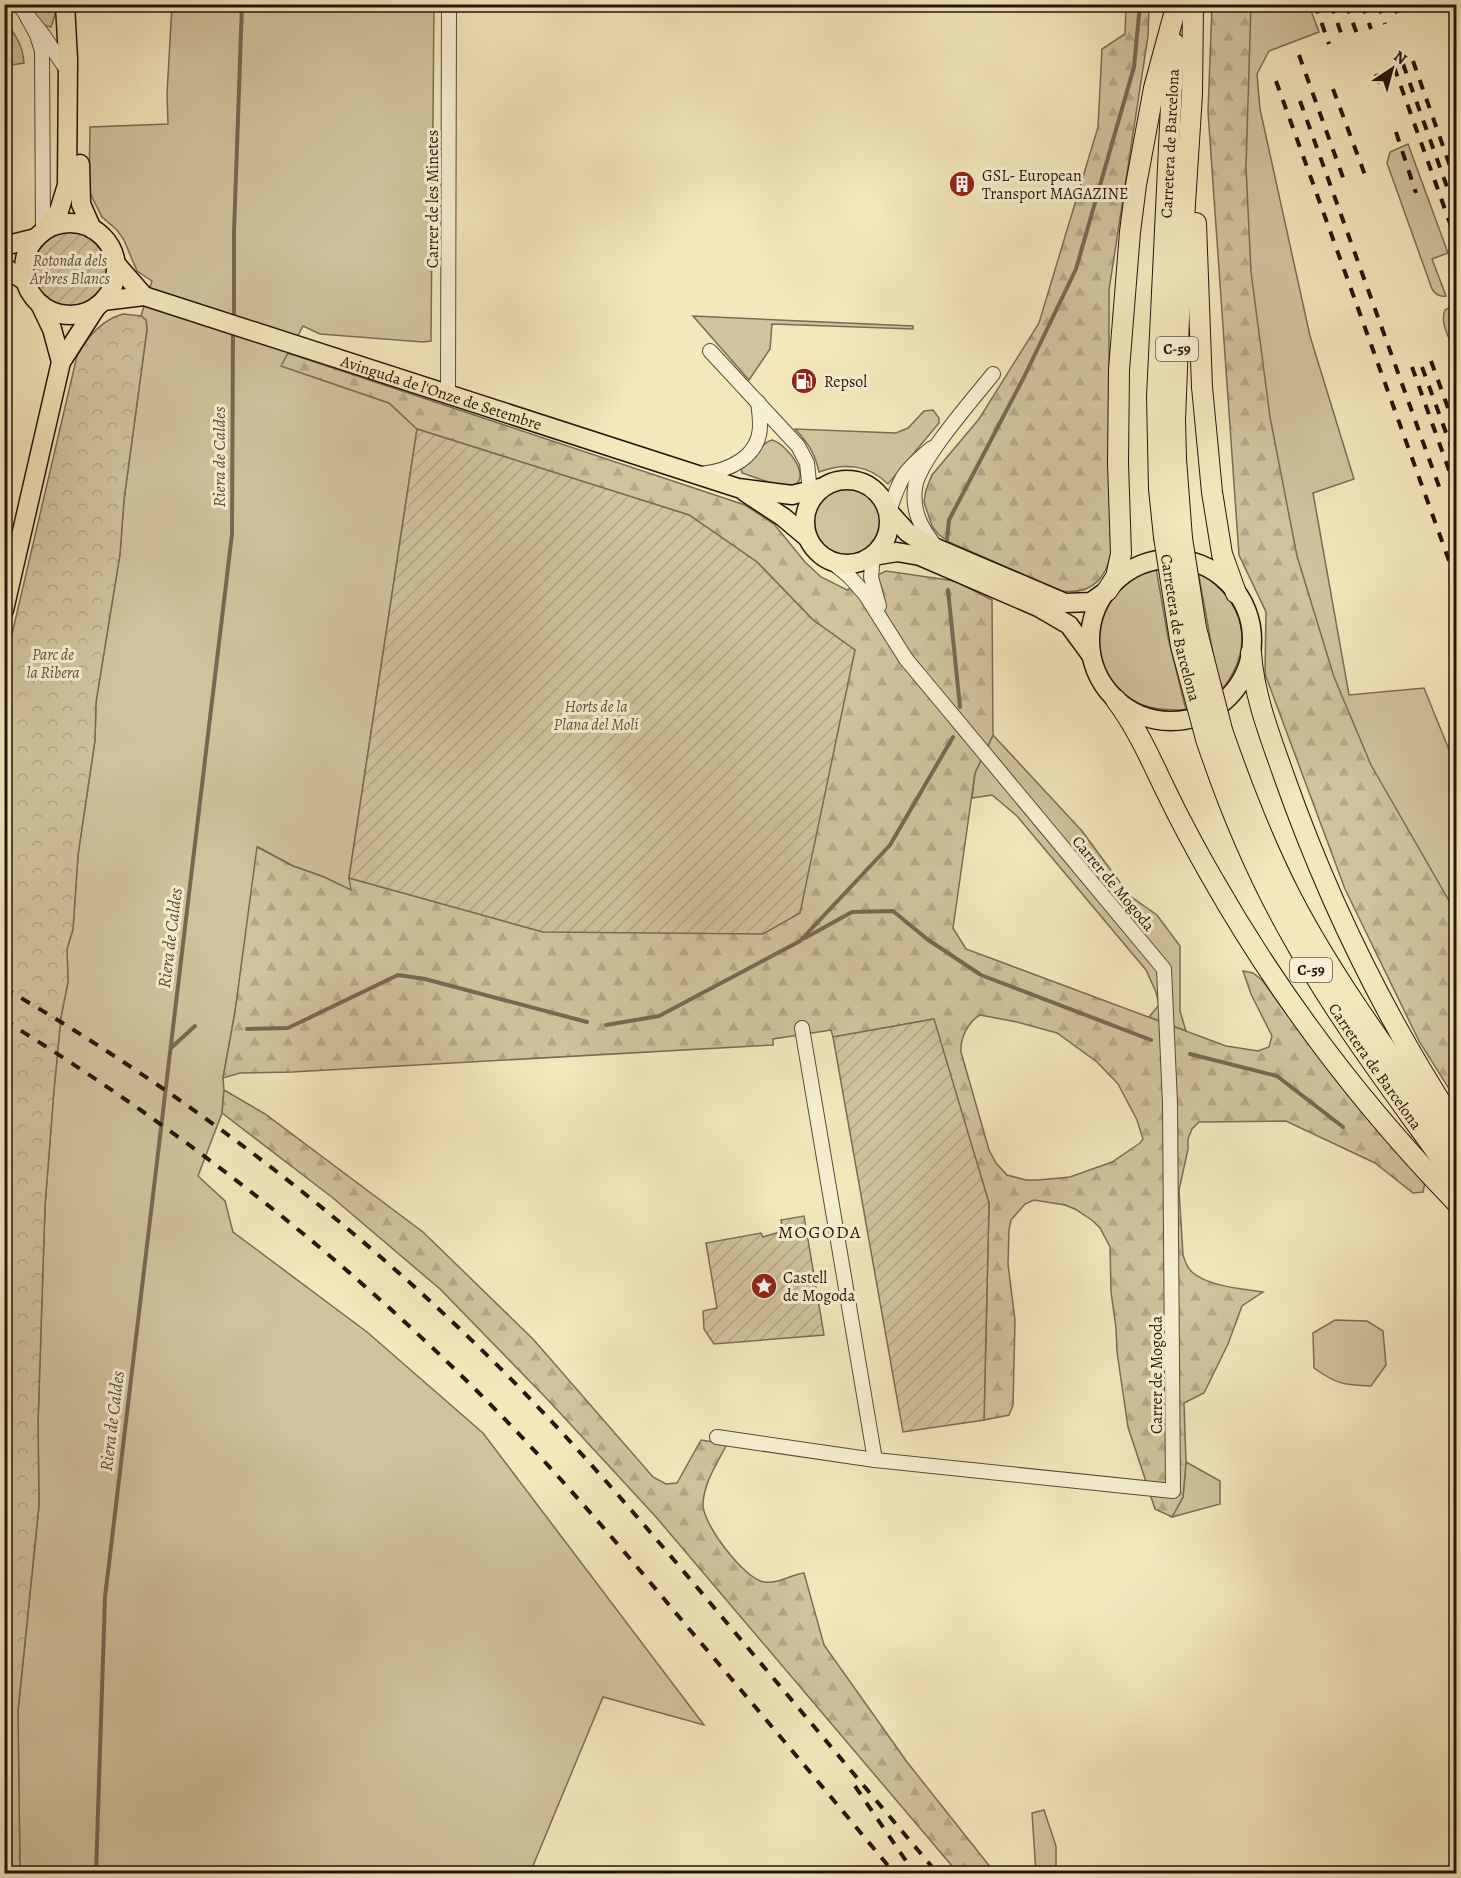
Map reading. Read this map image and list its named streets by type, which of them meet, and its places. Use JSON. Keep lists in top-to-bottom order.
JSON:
{
  "streets": {
    "highway": ["Carretera de Barcelona", "C-59"],
    "main road": ["Avinguda de l'Onze de Setembre"],
    "street": ["Carrer de les Minetes", "Carrer de Mogoda"]
  },
  "crossings": [
    ["Carrer de les Minetes", "Avinguda de l'Onze de Setembre"],
    ["Avinguda de l'Onze de Setembre", "Carrer de Mogoda"]
  ],
  "districts": ["MOGODA"],
  "water": ["Riera de Caldes"],
  "parks": ["Rotonda dels Arbres Blancs", "Parc de la Ribera", "Horts de la Plana del Molí"],
  "places": {
    "building": ["GSL- European Transport MAGAZINE"],
    "fuel station": ["Repsol"],
    "place": ["Castell de Mogoda"]
  },
  "north": "top right"
}
